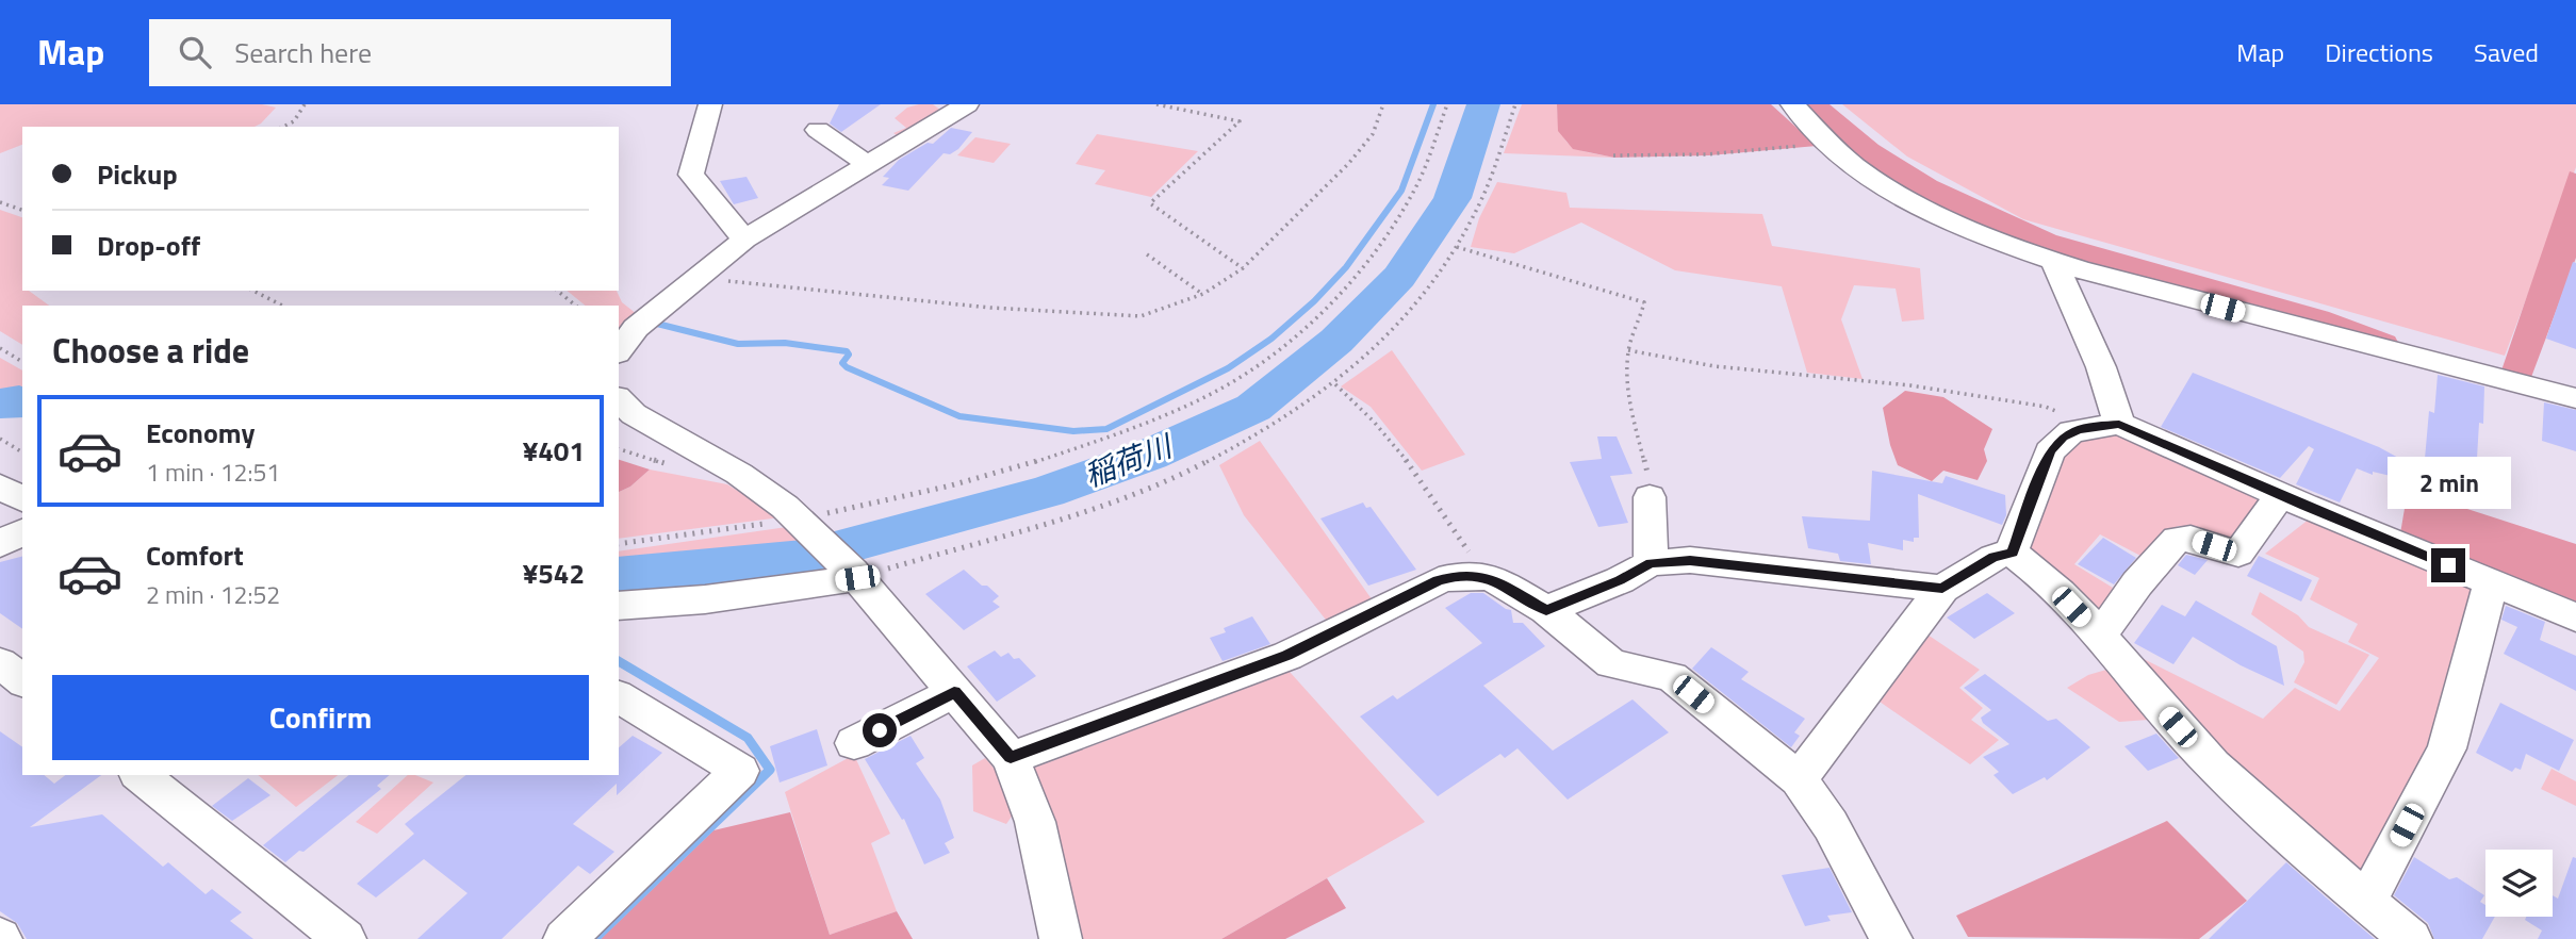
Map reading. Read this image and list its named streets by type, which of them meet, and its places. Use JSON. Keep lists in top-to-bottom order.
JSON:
{
  "water": ["稲荷川"],
  "page": {
    "header": "Map",
    "search": "Search here",
    "nav": ["Map", "Directions", "Saved"],
    "banner": ["Pickup", "Drop-off"],
    "heading": "Choose a ride",
    "list": [
      {
        "name": "Economy",
        "note": "1 min · 12:51",
        "value": "¥401"
      },
      {
        "name": "Comfort",
        "note": "2 min · 12:52",
        "value": "¥542"
      }
    ],
    "bubble": "2 min",
    "buttons": "Confirm"
  }
}
